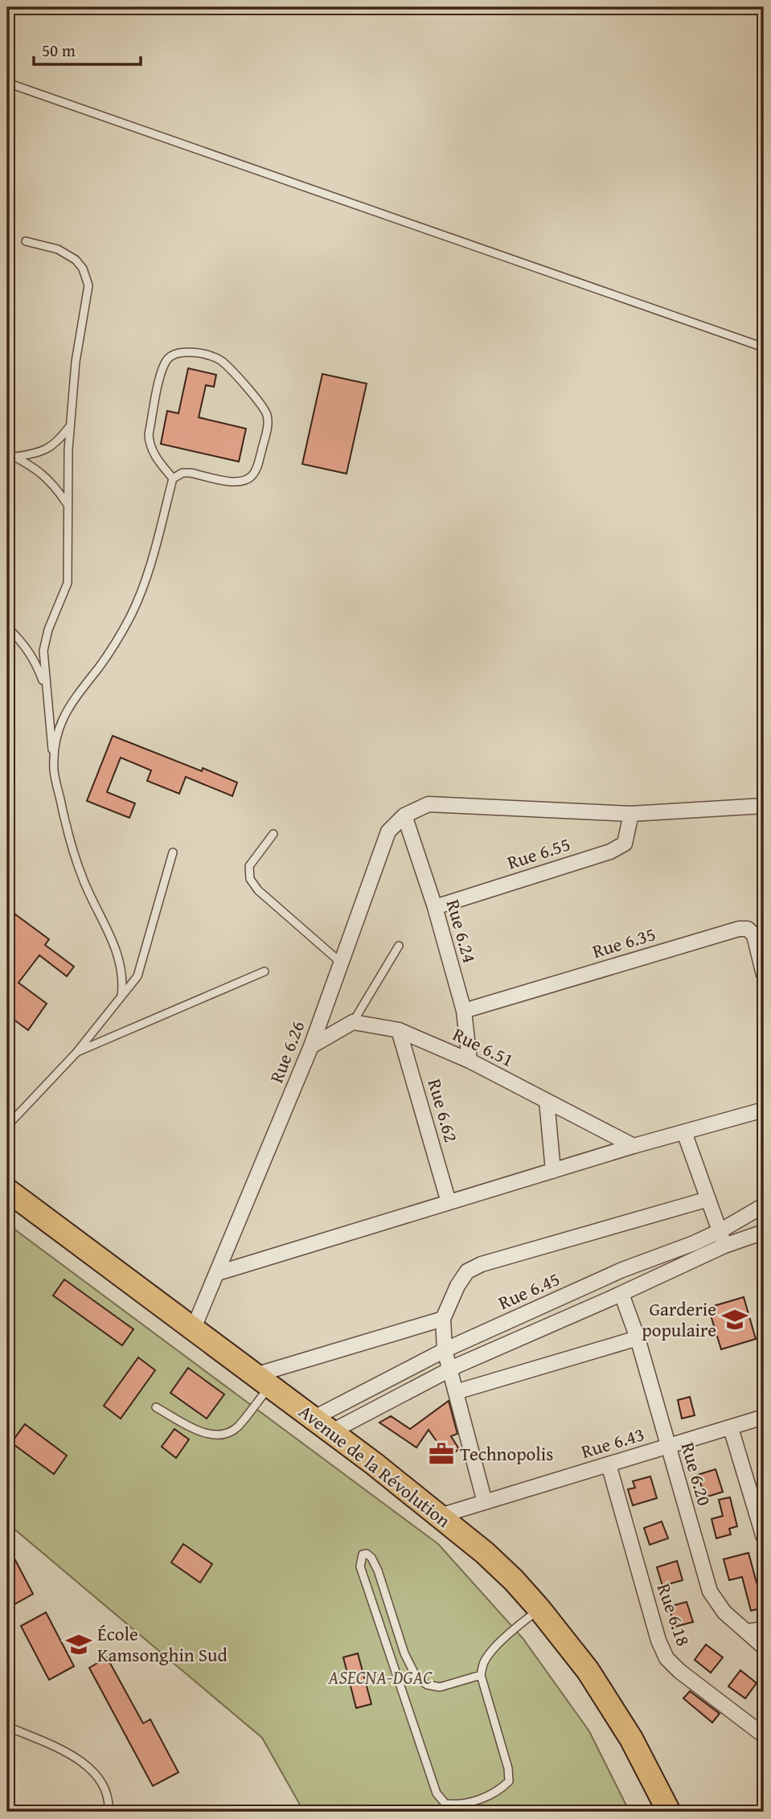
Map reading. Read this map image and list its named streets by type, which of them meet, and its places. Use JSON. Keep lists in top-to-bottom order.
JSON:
{
  "streets": {
    "main road": ["Avenue de la Révolution"],
    "street": [
      "Rue 6.55",
      "Rue 6.24",
      "Rue 6.35",
      "Rue 6.51",
      "Rue 6.26",
      "Rue 6.62",
      "Rue 6.45",
      "Rue 6.43",
      "Rue 6.20",
      "Rue 6.18"
    ]
  },
  "crossings": [
    ["Rue 6.55", "Rue 6.24"],
    ["Rue 6.55", "Rue 6.26"],
    ["Rue 6.24", "Rue 6.35"],
    ["Rue 6.24", "Rue 6.51"],
    ["Rue 6.24", "Rue 6.26"],
    ["Rue 6.51", "Rue 6.62"],
    ["Rue 6.26", "Avenue de la Révolution"],
    ["Rue 6.45", "Avenue de la Révolution"],
    ["Rue 6.45", "Rue 6.20"],
    ["Rue 6.43", "Avenue de la Révolution"],
    ["Rue 6.43", "Rue 6.20"],
    ["Rue 6.43", "Rue 6.18"]
  ],
  "parks": ["ASECNA-DGAC"],
  "places": {
    "school or university": ["Garderie populaire", "École Kamsonghin Sud"],
    "office": ["Technopolis"]
  },
  "scale_bar": "50 m"
}
